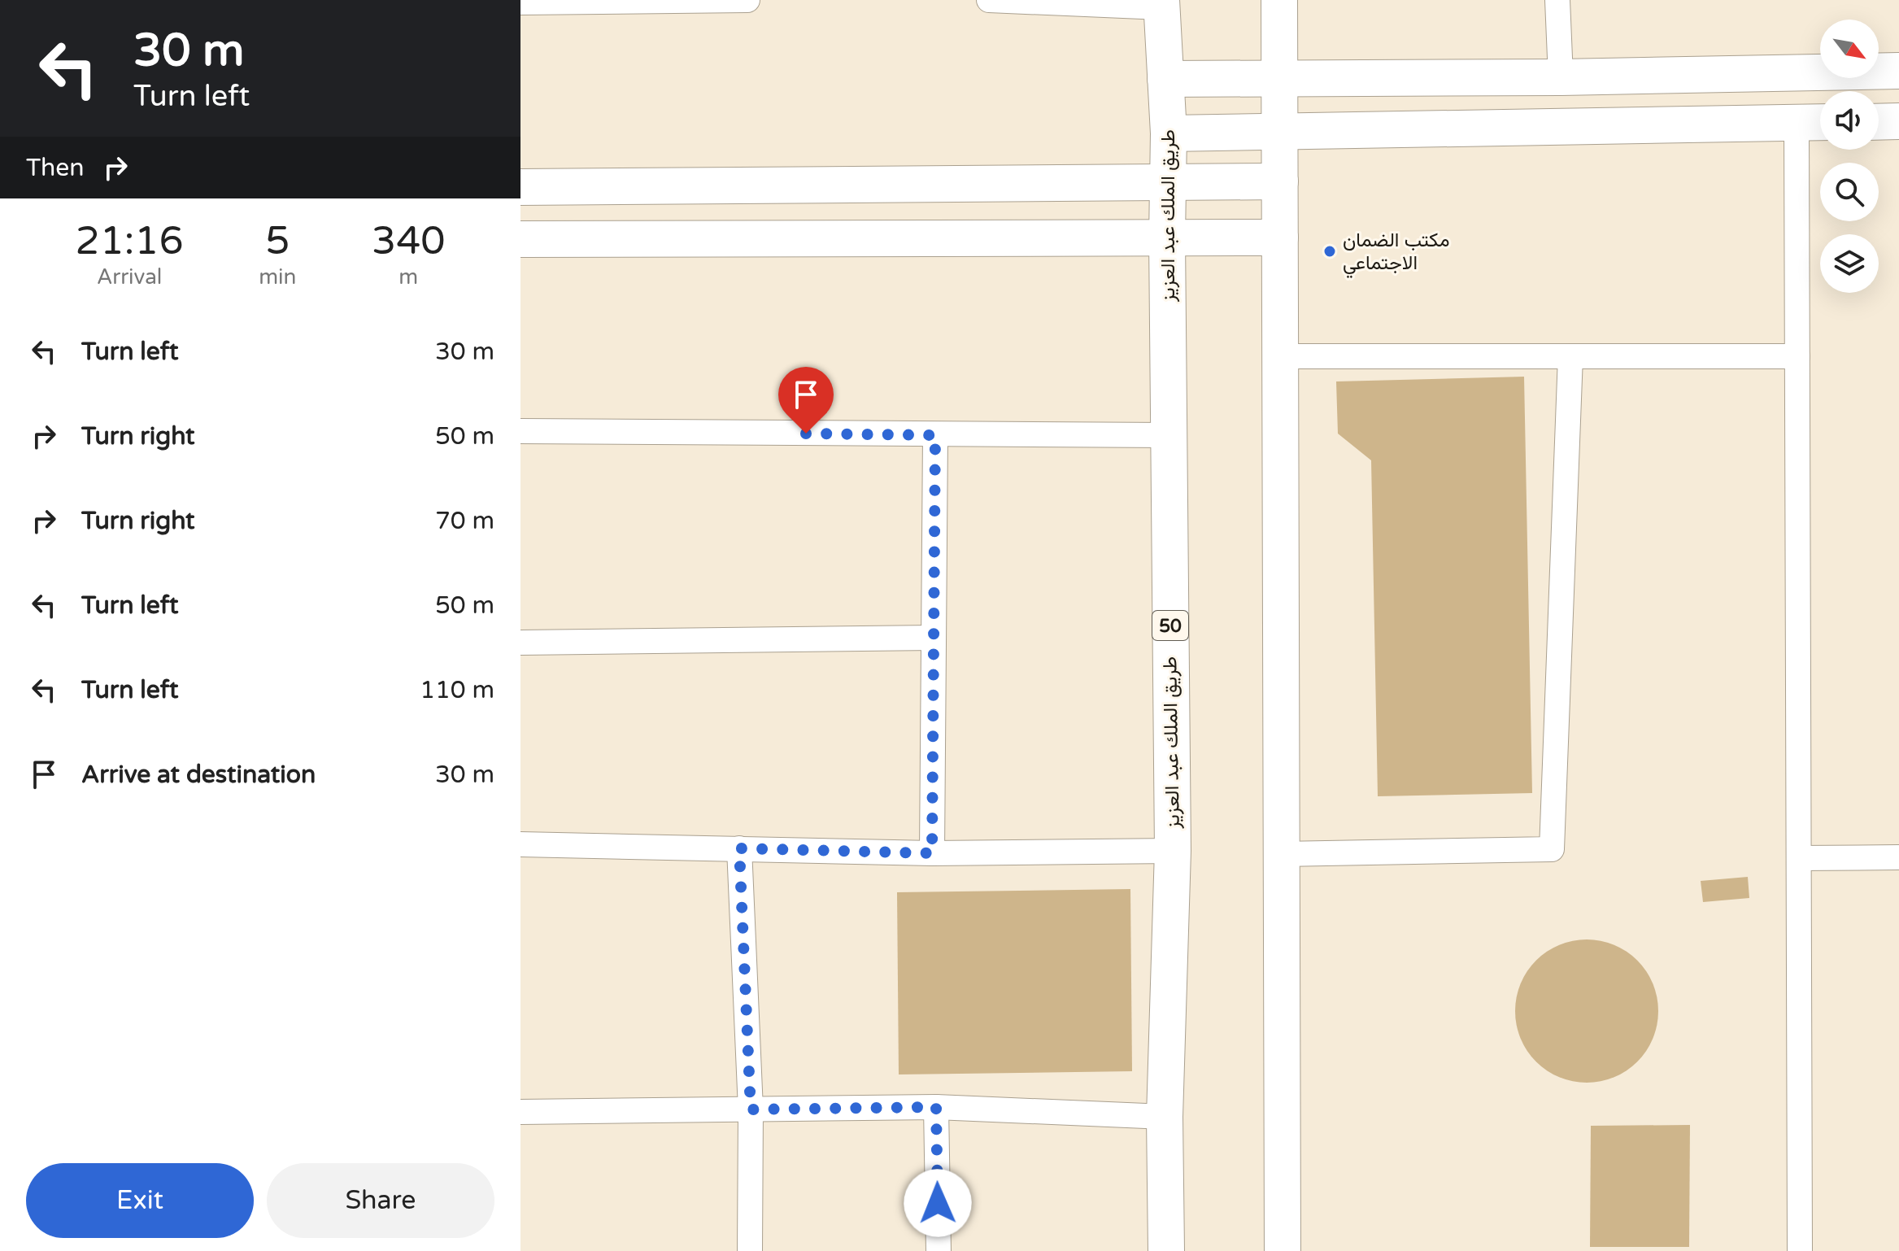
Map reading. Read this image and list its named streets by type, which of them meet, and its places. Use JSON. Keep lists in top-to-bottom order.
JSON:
{
  "streets": {
    "main road": ["طريق الملك عبد العزيز", "50"]
  },
  "places": ["مكتب الضمان الاجتماعي"],
  "north": "bottom right",
  "page": {
    "turn": ["30 m", "Turn left"],
    "then": "Then",
    "eta": [
      "21:16",
      "Arrival",
      "5",
      "min",
      "340",
      "m"
    ],
    "list": [
      {
        "name": "Turn left",
        "value": "30 m"
      },
      {
        "name": "Turn right",
        "value": "50 m"
      },
      {
        "name": "Turn right",
        "value": "70 m"
      },
      {
        "name": "Turn left",
        "value": "50 m"
      },
      {
        "name": "Turn left",
        "value": "110 m"
      },
      {
        "name": "Arrive at destination",
        "value": "30 m"
      }
    ],
    "buttons": ["Exit", "Share"]
  }
}
